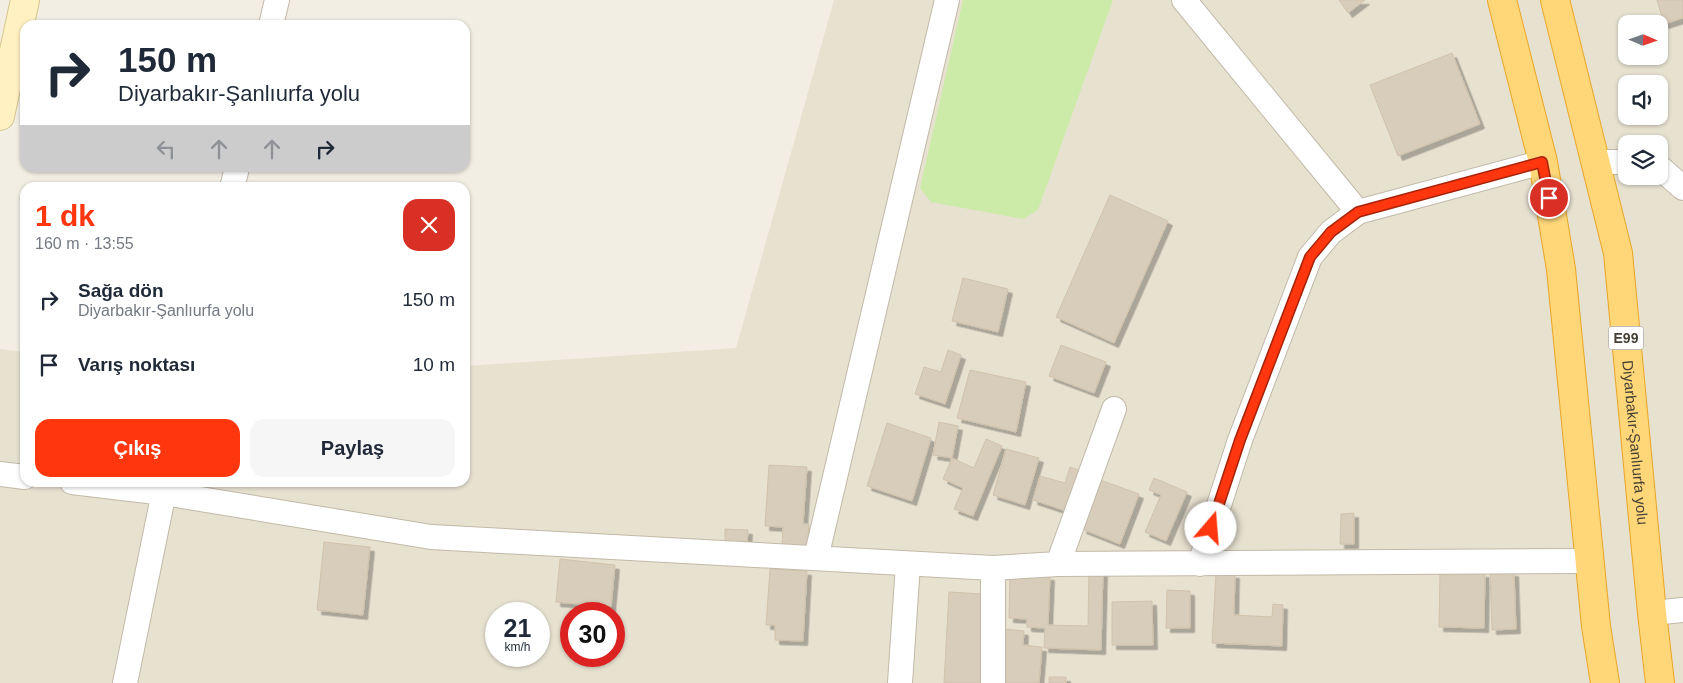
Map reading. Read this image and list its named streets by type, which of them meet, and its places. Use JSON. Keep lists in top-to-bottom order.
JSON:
{
  "streets": {
    "highway": ["E99", "Diyarbakır-Şanlıurfa yolu"]
  },
  "north": "right",
  "page": {
    "turn": ["150 m", "Diyarbakır-Şanlıurfa yolu"],
    "heading": ["1 dk", "160 m · 13:55"],
    "list": [
      {
        "name": "Sağa dön",
        "note": "Diyarbakır-Şanlıurfa yolu",
        "value": "150 m"
      },
      {
        "name": "Varış noktası",
        "value": "10 m"
      }
    ],
    "buttons": ["Çıkış", "Paylaş"],
    "speed": "21 km/h",
    "limit": "30"
  }
}
